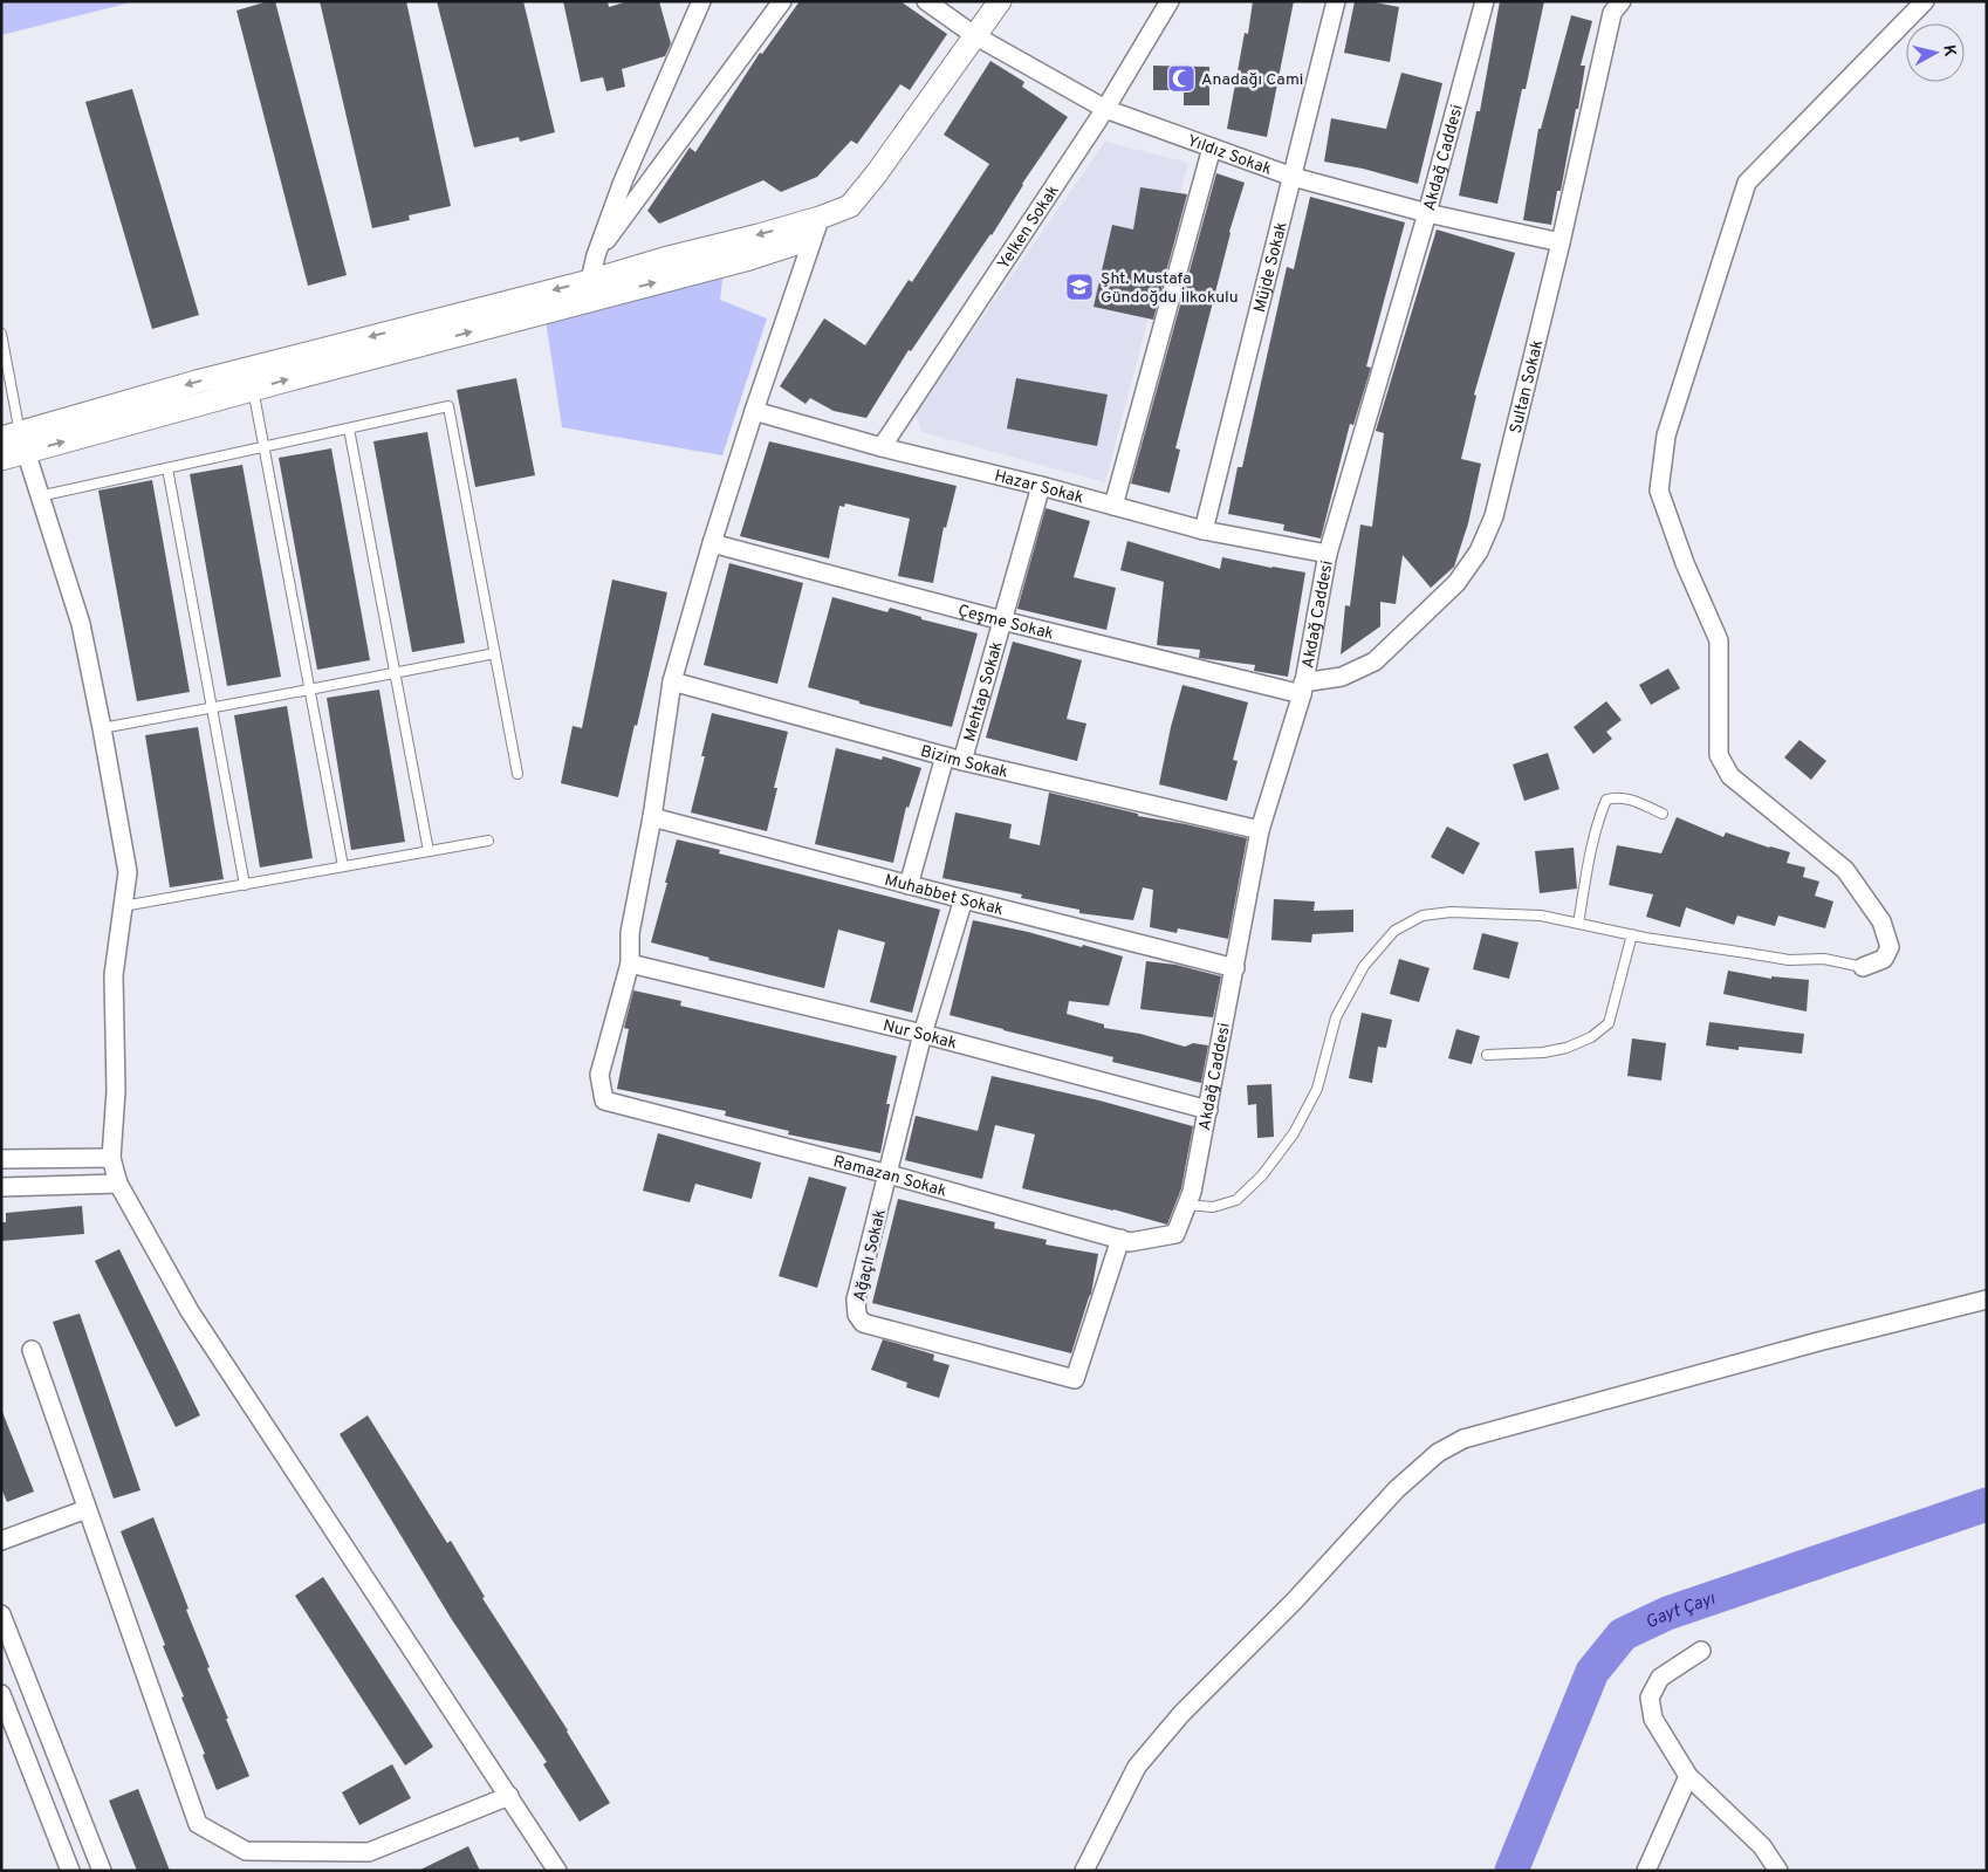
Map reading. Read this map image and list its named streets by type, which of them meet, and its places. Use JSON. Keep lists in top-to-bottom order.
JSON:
{
  "streets": {
    "street": [
      "Yıldız Sokak",
      "Akdağ Caddesi",
      "Yelken Sokak",
      "Müjde Sokak",
      "Sultan Sokak",
      "Hazar Sokak",
      "Çeşme Sokak",
      "Mehtap Sokak",
      "Bizim Sokak",
      "Muhabbet Sokak",
      "Nur Sokak",
      "Ramazan Sokak",
      "Ağaçlı Sokak"
    ]
  },
  "crossings": [
    ["Yıldız Sokak", "Akdağ Caddesi"],
    ["Yıldız Sokak", "Yelken Sokak"],
    ["Yıldız Sokak", "Müjde Sokak"],
    ["Yıldız Sokak", "Sultan Sokak"],
    ["Akdağ Caddesi", "Sultan Sokak"],
    ["Akdağ Caddesi", "Hazar Sokak"],
    ["Akdağ Caddesi", "Çeşme Sokak"],
    ["Akdağ Caddesi", "Bizim Sokak"],
    ["Akdağ Caddesi", "Muhabbet Sokak"],
    ["Akdağ Caddesi", "Nur Sokak"],
    ["Akdağ Caddesi", "Ramazan Sokak"],
    ["Yelken Sokak", "Hazar Sokak"],
    ["Müjde Sokak", "Hazar Sokak"],
    ["Sultan Sokak", "Çeşme Sokak"],
    ["Hazar Sokak", "Mehtap Sokak"],
    ["Çeşme Sokak", "Mehtap Sokak"],
    ["Mehtap Sokak", "Bizim Sokak"],
    ["Muhabbet Sokak", "Ağaçlı Sokak"],
    ["Nur Sokak", "Ramazan Sokak"],
    ["Nur Sokak", "Ağaçlı Sokak"],
    ["Ramazan Sokak", "Ağaçlı Sokak"]
  ],
  "water": ["Gayt Çayı"],
  "places": {
    "mosque": ["Anadağı Cami"],
    "school or university": ["Şht. Mustafa Gündoğdu İlkokulu"]
  },
  "north": "right"
}
